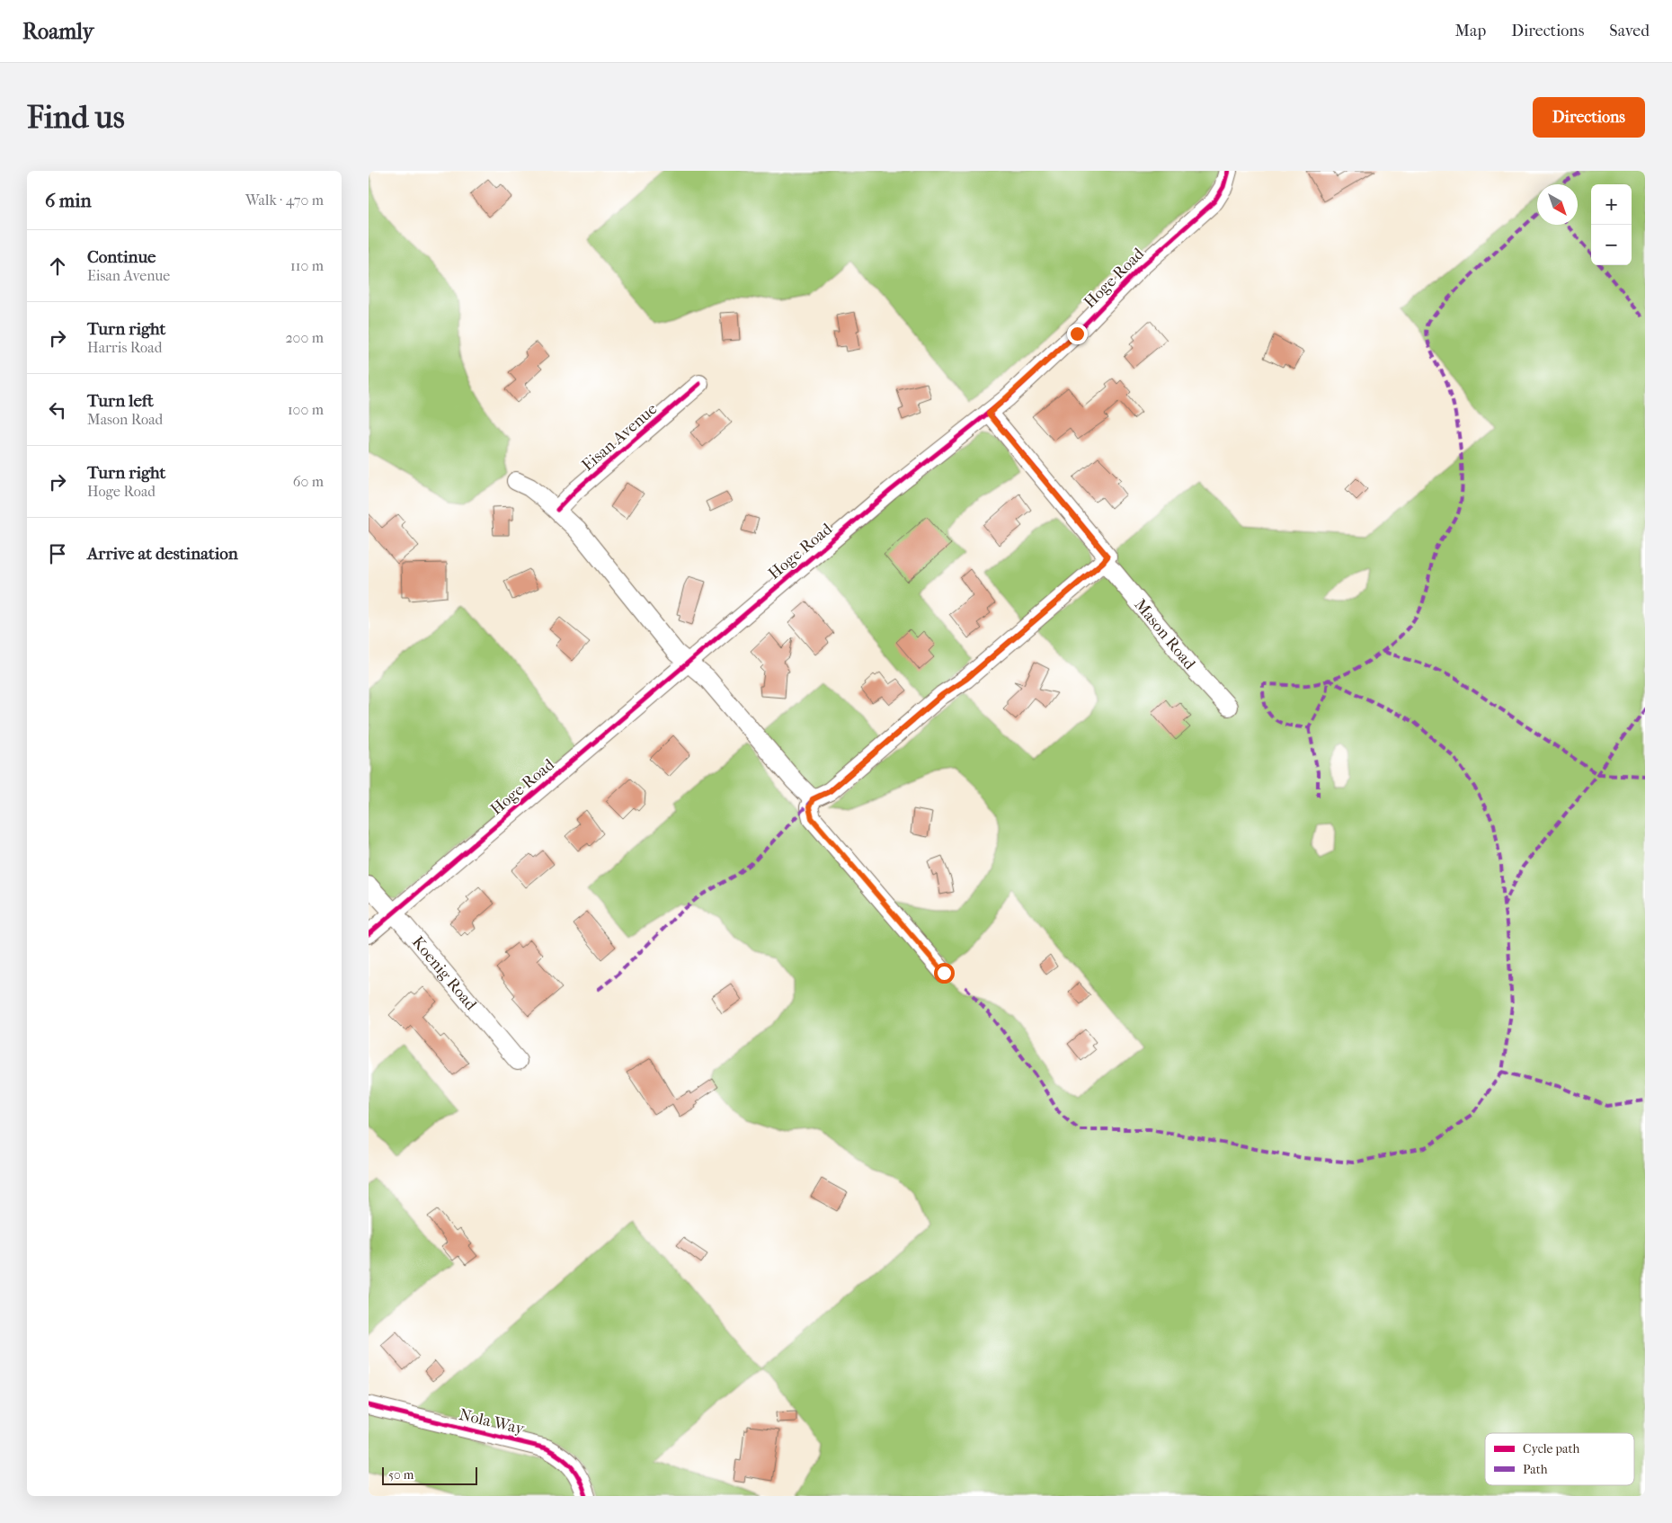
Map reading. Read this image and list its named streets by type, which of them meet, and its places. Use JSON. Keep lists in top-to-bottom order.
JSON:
{
  "streets": {
    "street": [
      "Hoge Road",
      "Eisan Avenue",
      "Mason Road",
      "Koenig Road",
      "Nola Way"
    ]
  },
  "crossings": [
    ["Hoge Road", "Mason Road"],
    ["Hoge Road", "Koenig Road"]
  ],
  "legend": ["Cycle path", "Path"],
  "scale_bar": "50 m",
  "north": "bottom right",
  "page": {
    "header": "Roamly",
    "nav": ["Map", "Directions", "Saved"],
    "buttons": "Directions",
    "title": "Find us",
    "heading": ["6 min", "Walk · 470 m"],
    "map_buttons": ["+", "−"],
    "list": [
      ["Continue", "Eisan Avenue", "110 m"],
      ["Turn right", "Harris Road", "200 m"],
      ["Turn left", "Mason Road", "100 m"],
      ["Turn right", "Hoge Road", "60 m"],
      "Arrive at destination"
    ],
    "scale": "50 m"
  }
}
